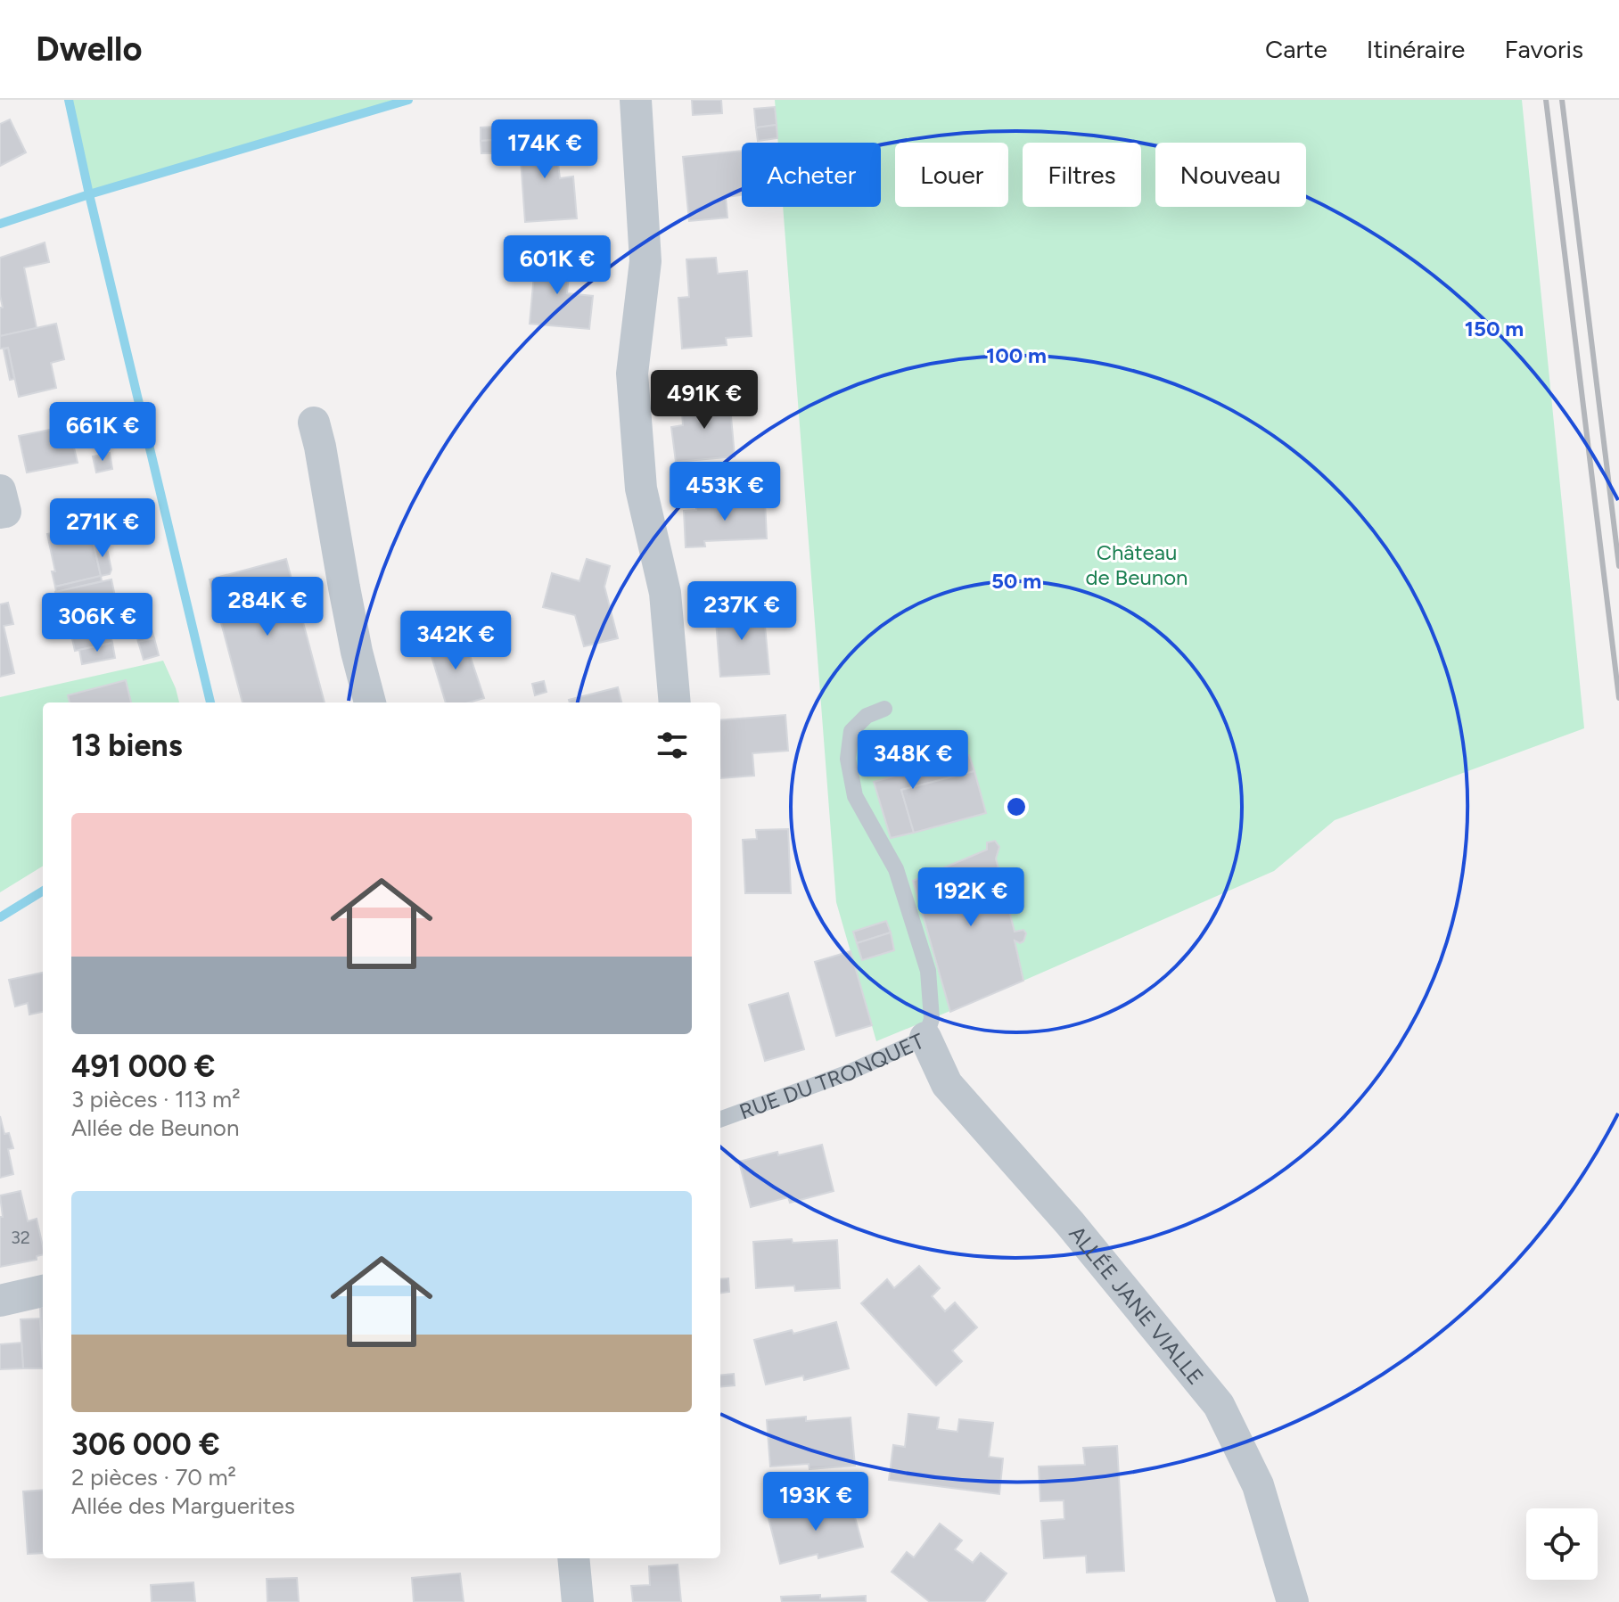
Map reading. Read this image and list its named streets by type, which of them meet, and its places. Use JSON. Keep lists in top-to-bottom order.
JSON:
{
  "streets": {
    "street": ["ALLÉE JANE VIALLE"],
    "lane": ["RUE DU TRONQUET"]
  },
  "crossings": [
    ["RUE DU TRONQUET", "ALLÉE JANE VIALLE"]
  ],
  "parks": ["Château de Beunon"],
  "house_numbers": ["32"],
  "page": {
    "header": "Dwello",
    "nav": ["Carte", "Itinéraire", "Favoris"],
    "price": [
      "174K €",
      "601K €",
      "491K €",
      "661K €",
      "453K €",
      "271K €",
      "284K €",
      "237K €",
      "306K €",
      "342K €",
      "348K €",
      "192K €",
      "193K €"
    ],
    "chip": [
      "Acheter",
      "Louer",
      "Filtres",
      "Nouveau"
    ],
    "heading": "13 biens",
    "list": [
      {
        "name": "491 000 €",
        "note": "3 pièces · 113 m² · Allée de Beunon"
      },
      {
        "name": "306 000 €",
        "note": "2 pièces · 70 m² · Allée des Marguerites"
      }
    ]
  },
  "rings": ["150 m", "100 m", "50 m"]
}
